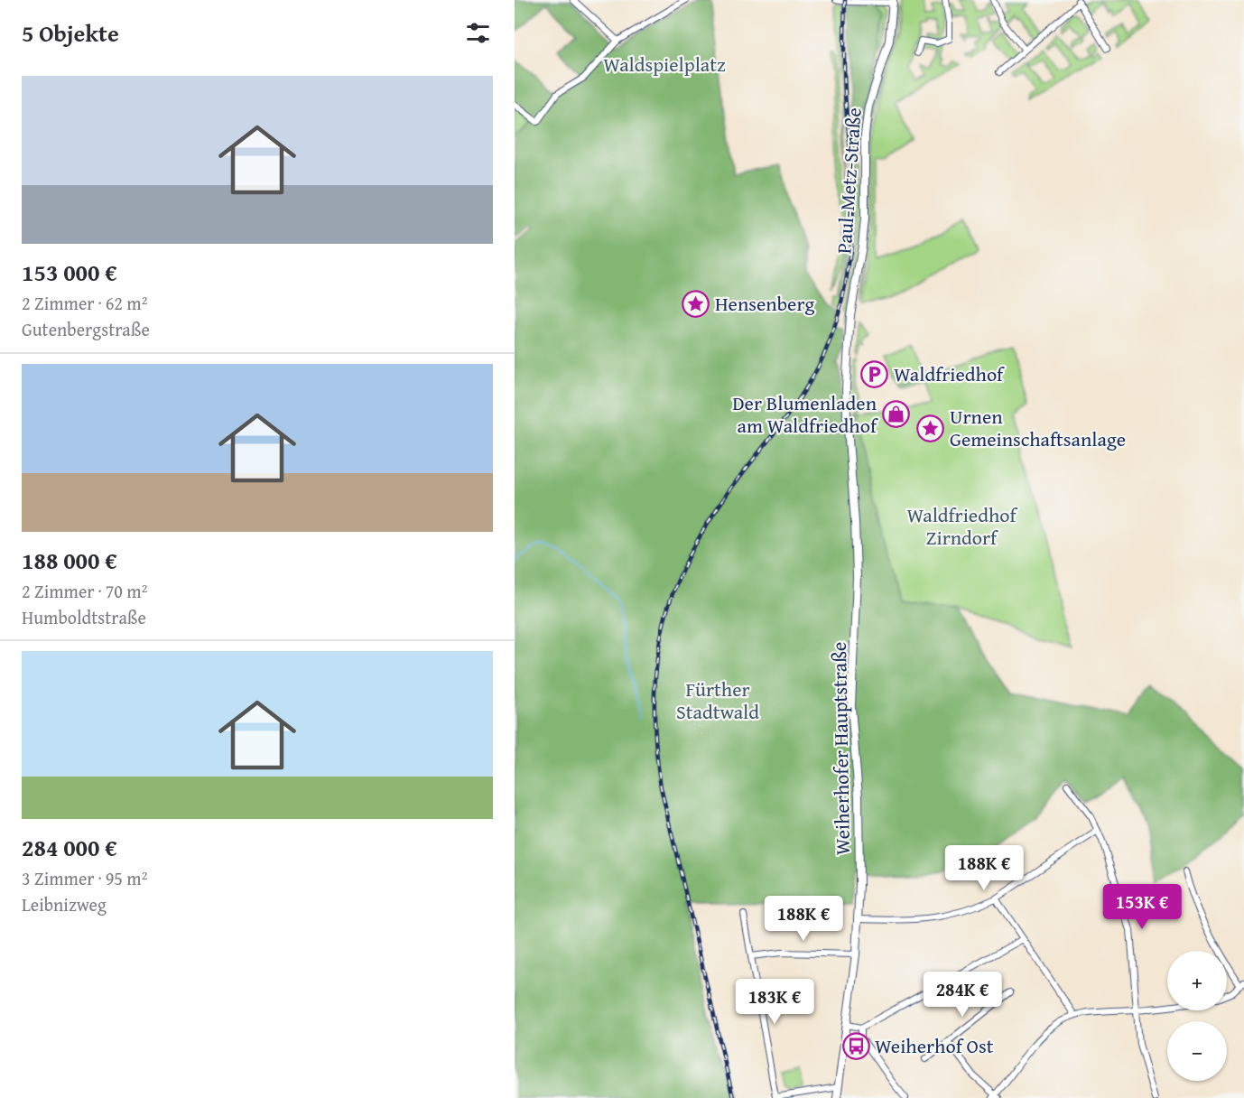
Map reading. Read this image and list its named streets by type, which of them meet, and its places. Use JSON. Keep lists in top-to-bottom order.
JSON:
{
  "streets": {
    "street": ["Paul-Metz-Straße", "Weiherhofer Hauptstraße"]
  },
  "crossings": [
    ["Paul-Metz-Straße", "Weiherhofer Hauptstraße"]
  ],
  "parks": ["Waldspielplatz", "Waldfriedhof Zirndorf", "Fürther Stadtwald"],
  "places": {
    "place": ["Hensenberg", "Urnen Gemeinschaftsanlage"],
    "parking": ["Waldfriedhof"],
    "shop": ["Der Blumenladen am Waldfriedhof"],
    "bus stop": ["Weiherhof Ost"]
  },
  "page": {
    "heading": "5 Objekte",
    "list": [
      {
        "name": "153 000 €",
        "note": "2 Zimmer · 62 m² · Gutenbergstraße"
      },
      {
        "name": "188 000 €",
        "note": "2 Zimmer · 70 m² · Humboldtstraße"
      },
      {
        "name": "284 000 €",
        "note": "3 Zimmer · 95 m² · Leibnizweg"
      }
    ],
    "price": [
      "188K €",
      "153K €",
      "188K €",
      "284K €",
      "183K €"
    ],
    "map_buttons": ["+", "−"]
  }
}
